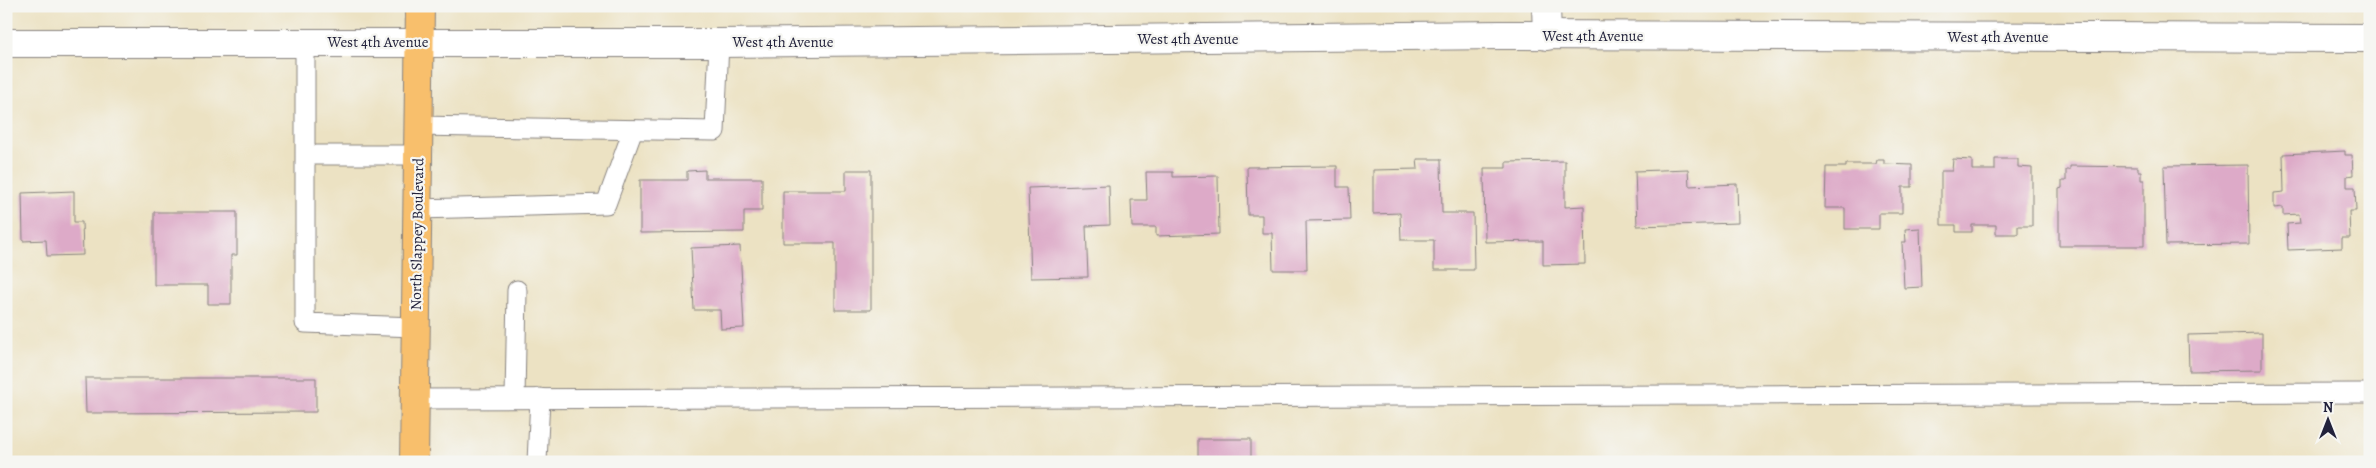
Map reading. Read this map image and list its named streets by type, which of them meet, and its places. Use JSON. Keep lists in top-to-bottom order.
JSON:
{
  "streets": {
    "main road": ["North Slappey Boulevard"],
    "street": ["West 4th Avenue"]
  },
  "crossings": [
    ["West 4th Avenue", "North Slappey Boulevard"]
  ],
  "north": "top"
}
